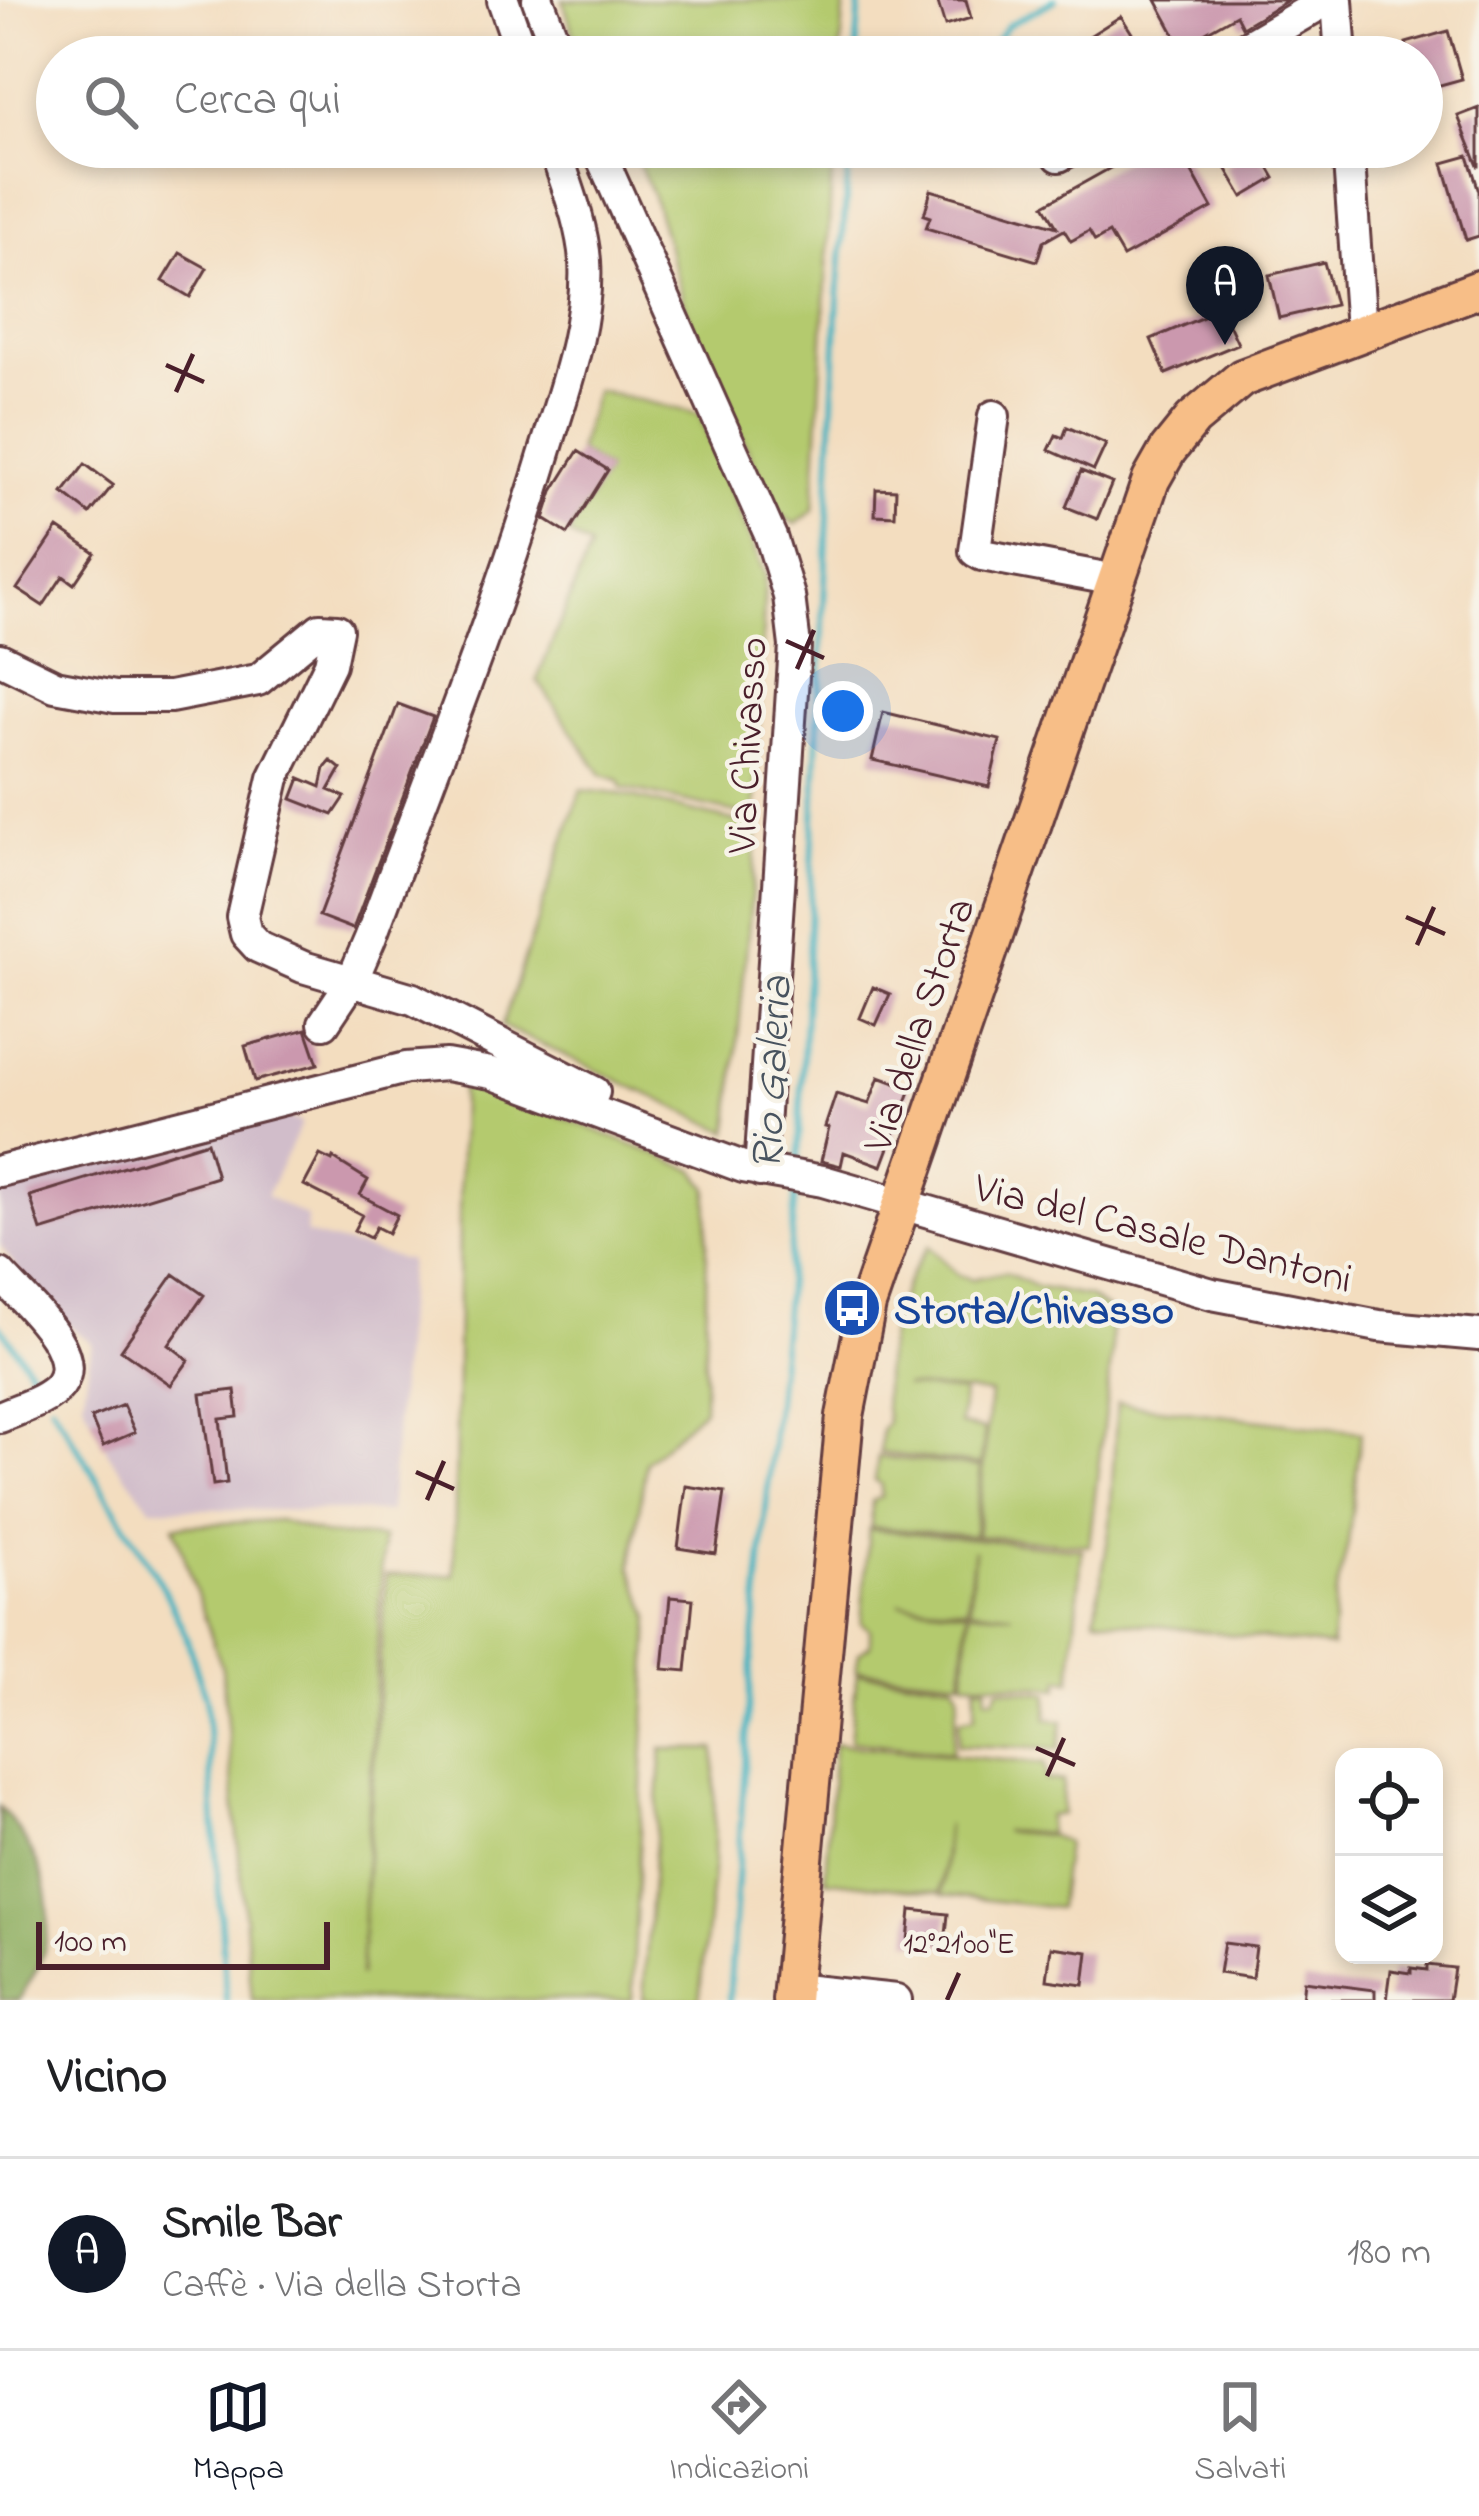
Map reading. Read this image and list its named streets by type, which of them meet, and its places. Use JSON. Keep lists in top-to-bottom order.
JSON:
{
  "streets": {
    "main road": ["Via della Storta"],
    "street": ["Via Chivasso", "Via del Casale Dantoni"]
  },
  "crossings": [
    ["Via della Storta", "Via del Casale Dantoni"]
  ],
  "water": ["Rio Galeria"],
  "places": {
    "bus stop": ["Storta/Chivasso"]
  },
  "scale_bar": "100 m",
  "page": {
    "search": "Cerca qui",
    "pins": "A",
    "scale": "100 m",
    "heading": "Vicino",
    "list": [
      {
        "mark": "A",
        "name": "Smile Bar",
        "note": "Caffè · Via della Storta",
        "value": "180 m"
      }
    ],
    "nav": ["Mappa", "Indicazioni", "Salvati"]
  },
  "coordinates": ["12°21'00\"E"]
}
